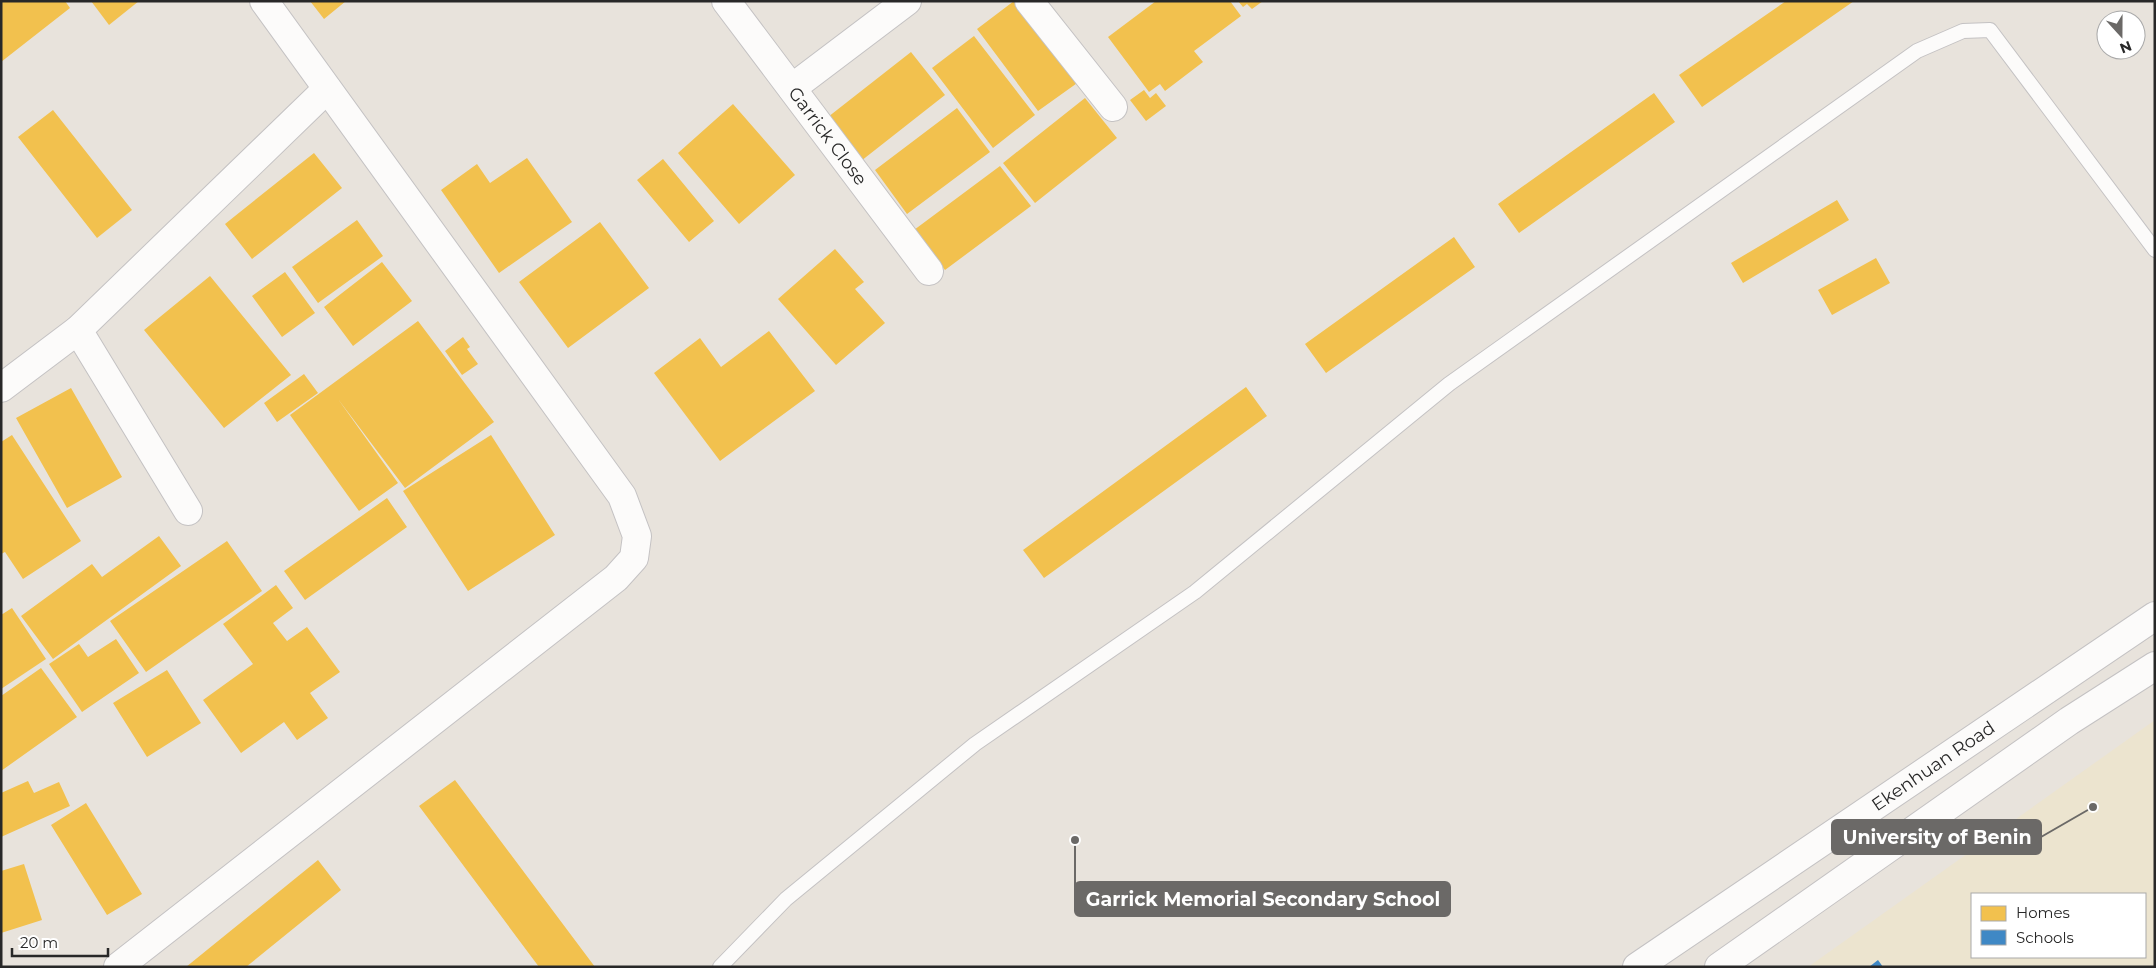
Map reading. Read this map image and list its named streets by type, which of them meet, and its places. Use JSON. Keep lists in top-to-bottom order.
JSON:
{
  "streets": {
    "street": ["Garrick Close", "Ekenhuan Road"]
  },
  "places": ["University of Benin", "Garrick Memorial Secondary School"],
  "legend": ["Homes", "Schools"],
  "scale_bar": "20 m",
  "north": "bottom"
}
